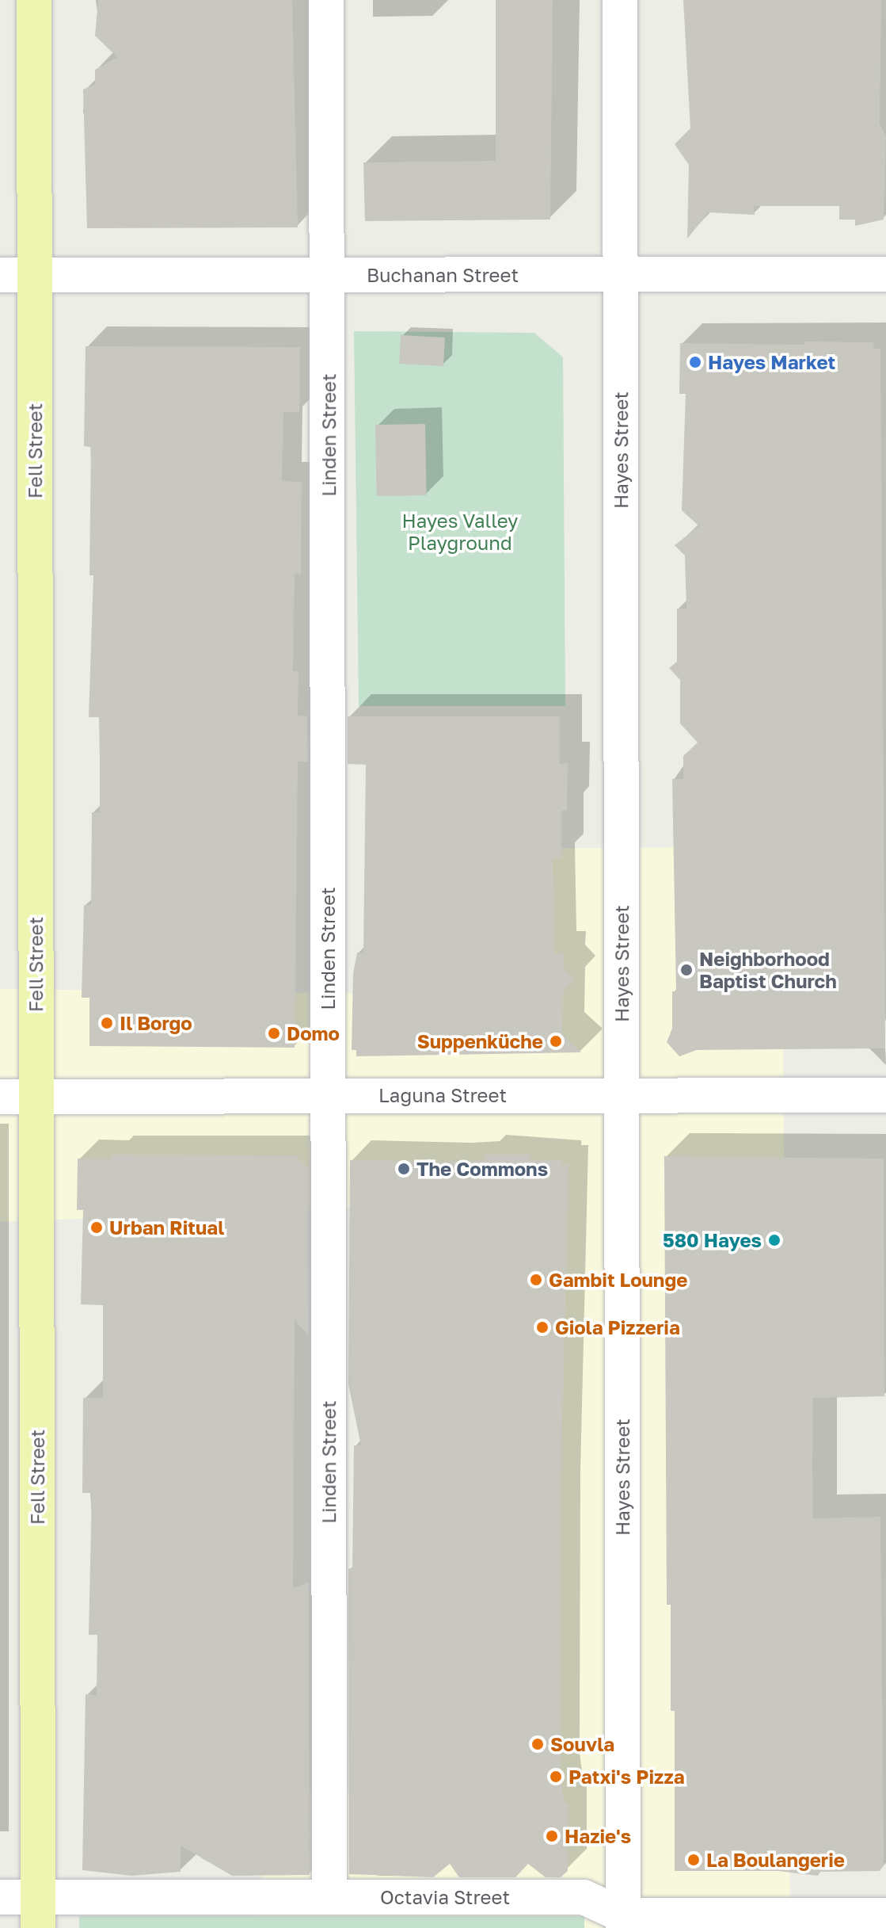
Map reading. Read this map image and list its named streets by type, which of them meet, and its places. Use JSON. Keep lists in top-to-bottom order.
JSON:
{
  "streets": {
    "main road": ["Fell Street"],
    "street": [
      "Buchanan Street",
      "Linden Street",
      "Hayes Street",
      "Laguna Street",
      "Octavia Street"
    ]
  },
  "crossings": [
    ["Buchanan Street", "Linden Street"],
    ["Buchanan Street", "Hayes Street"],
    ["Buchanan Street", "Fell Street"],
    ["Linden Street", "Laguna Street"],
    ["Linden Street", "Octavia Street"],
    ["Hayes Street", "Laguna Street"],
    ["Hayes Street", "Octavia Street"],
    ["Fell Street", "Laguna Street"],
    ["Fell Street", "Octavia Street"]
  ],
  "parks": ["Hayes Valley Playground"],
  "places": [
    "Hayes Market",
    "Neighborhood Baptist Church",
    "Il Borgo",
    "Domo",
    "Suppenküche",
    "The Commons",
    "Urban Ritual",
    "580 Hayes",
    "Gambit Lounge",
    "Giola Pizzeria",
    "Souvla",
    "Patxi's Pizza",
    "Hazie's",
    "La Boulangerie"
  ]
}
